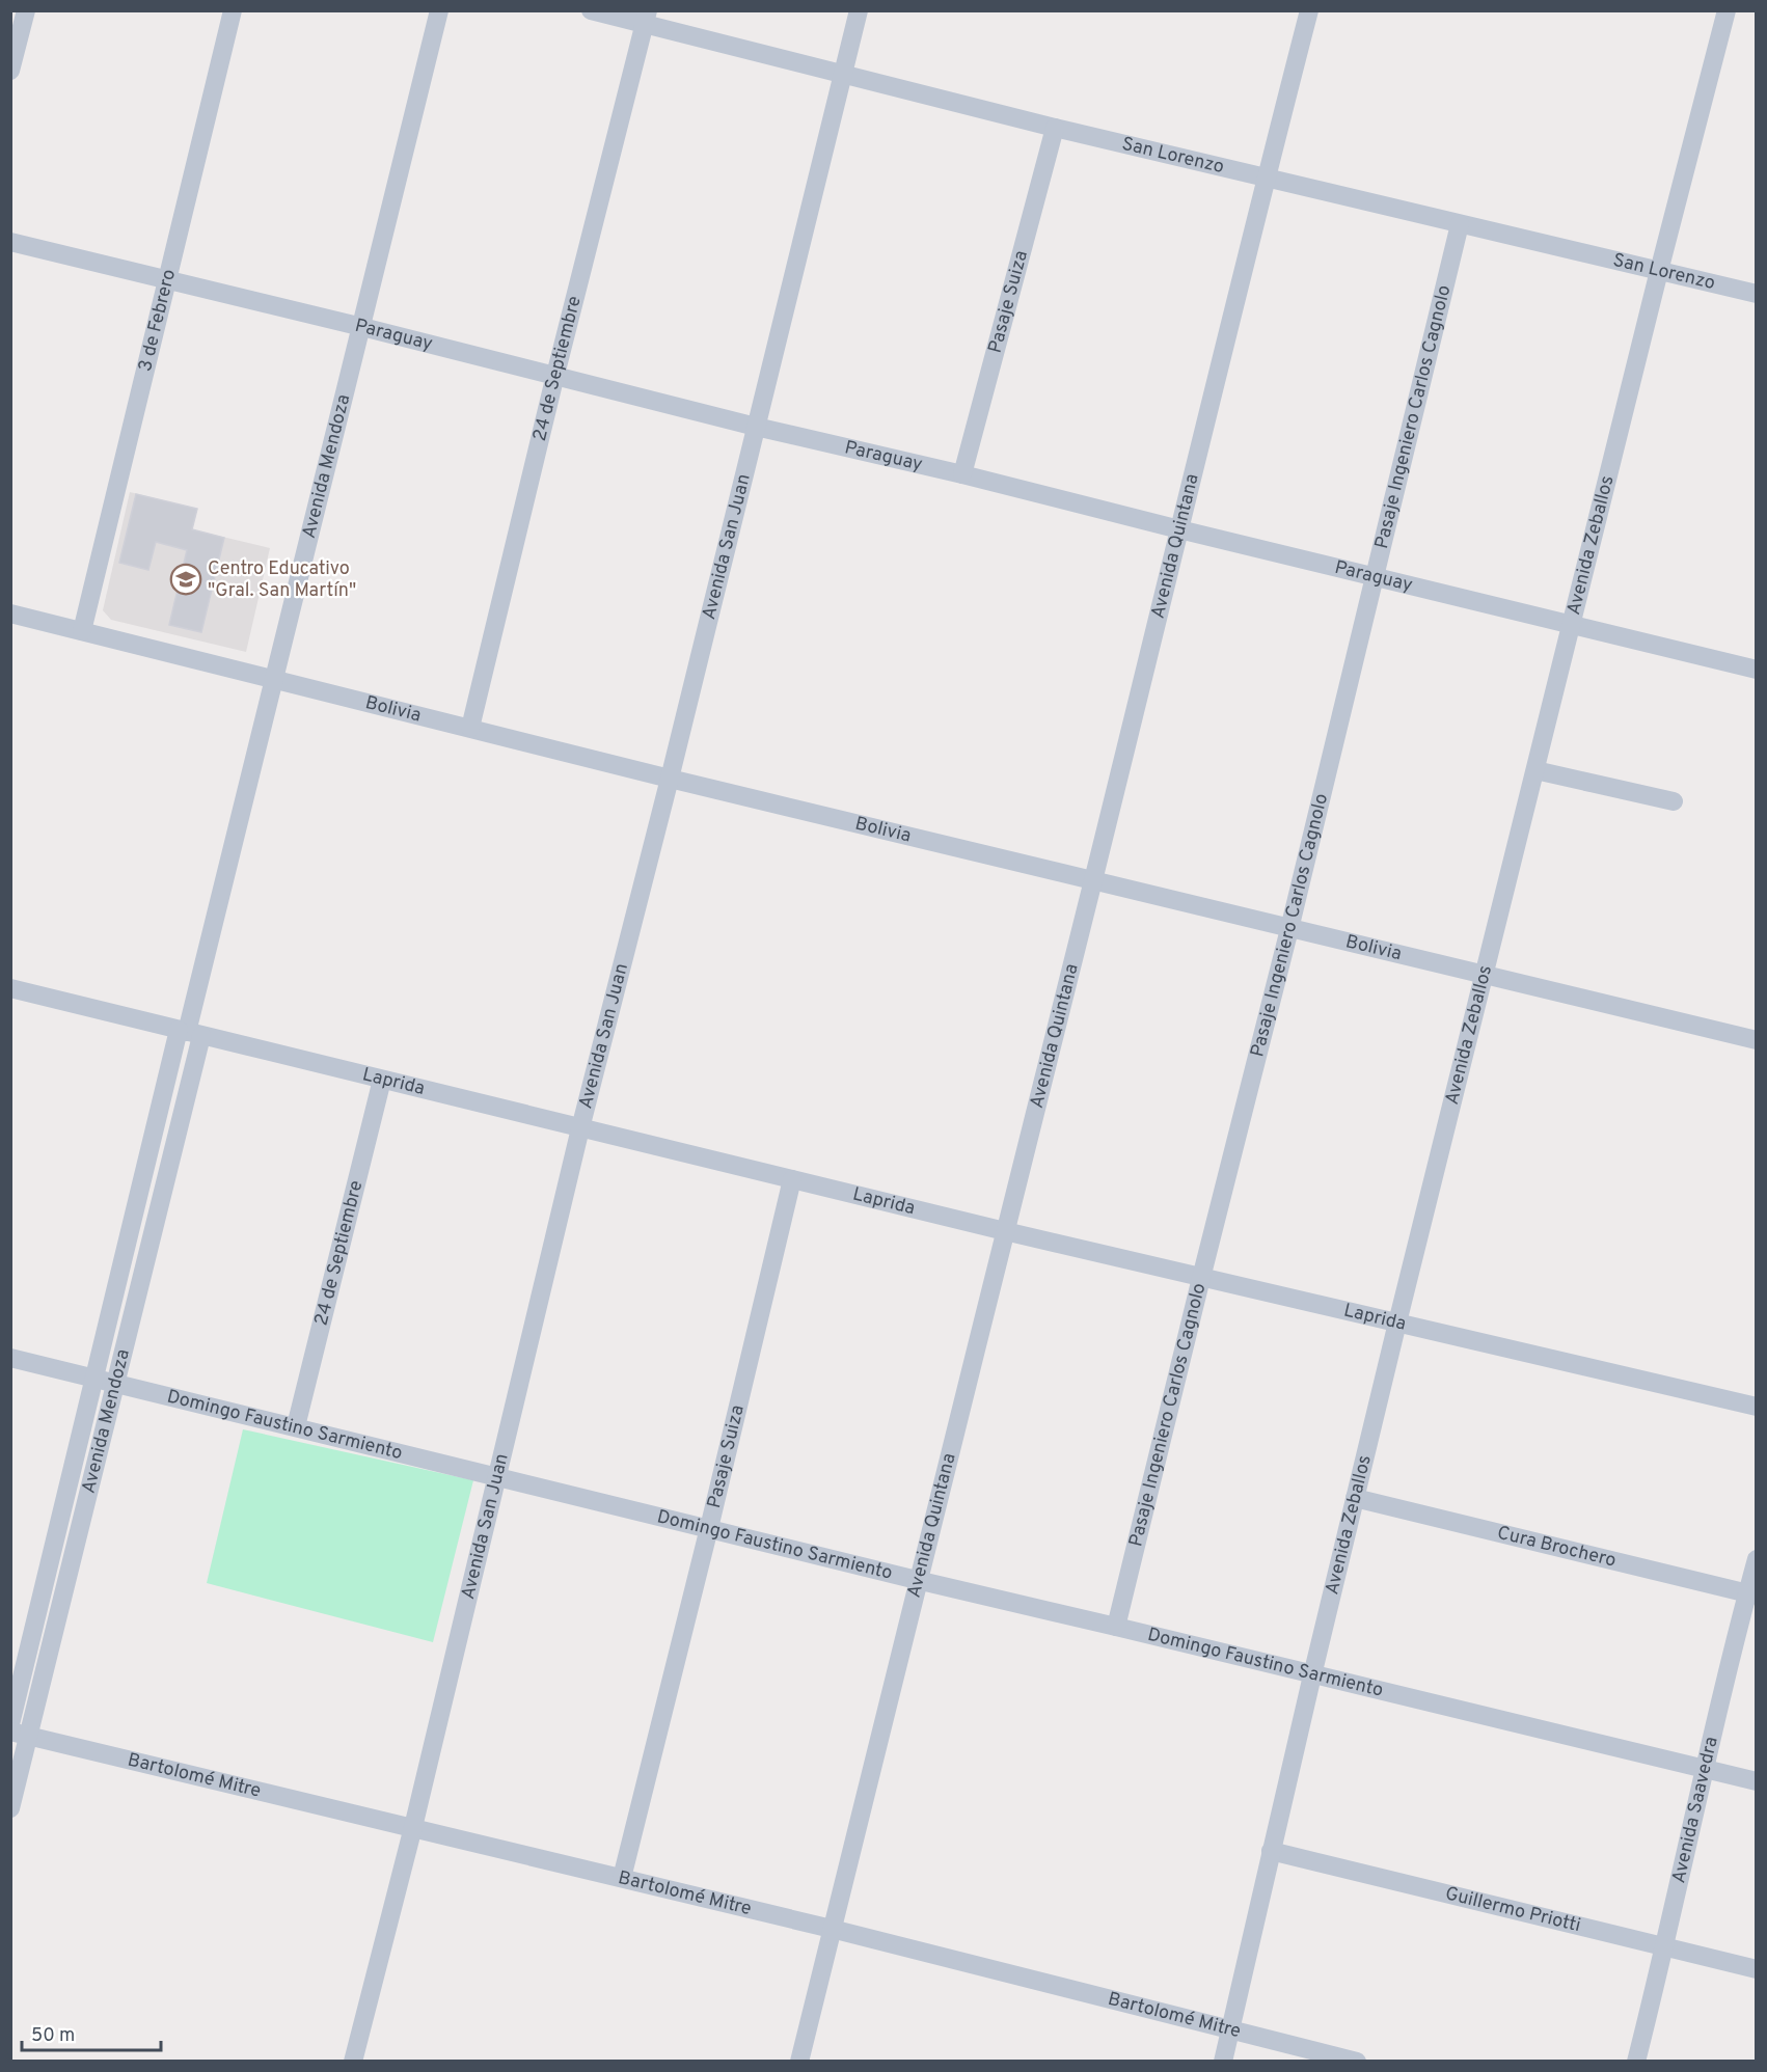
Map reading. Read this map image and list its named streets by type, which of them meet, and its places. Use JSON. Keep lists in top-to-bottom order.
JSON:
{
  "streets": {
    "street": [
      "San Lorenzo",
      "Pasaje Suiza",
      "3 de Febrero",
      "Paraguay",
      "24 de Septiembre",
      "Pasaje Ingeniero Carlos Cagnolo",
      "Avenida Mendoza",
      "Avenida Zeballos",
      "Avenida San Juan",
      "Avenida Quintana",
      "Bolivia",
      "Laprida",
      "Domingo Faustino Sarmiento",
      "Cura Brochero",
      "Bartolomé Mitre",
      "Avenida Saavedra",
      "Guillermo Priotti"
    ]
  },
  "crossings": [
    ["San Lorenzo", "Pasaje Suiza"],
    ["San Lorenzo", "24 de Septiembre"],
    ["San Lorenzo", "Pasaje Ingeniero Carlos Cagnolo"],
    ["San Lorenzo", "Avenida Zeballos"],
    ["San Lorenzo", "Avenida San Juan"],
    ["San Lorenzo", "Avenida Quintana"],
    ["Pasaje Suiza", "Paraguay"],
    ["Pasaje Suiza", "Laprida"],
    ["Pasaje Suiza", "Domingo Faustino Sarmiento"],
    ["Pasaje Suiza", "Bartolomé Mitre"],
    ["3 de Febrero", "Paraguay"],
    ["3 de Febrero", "Bolivia"],
    ["Paraguay", "24 de Septiembre"],
    ["Paraguay", "Pasaje Ingeniero Carlos Cagnolo"],
    ["Paraguay", "Avenida Mendoza"],
    ["Paraguay", "Avenida Zeballos"],
    ["Paraguay", "Avenida San Juan"],
    ["Paraguay", "Avenida Quintana"],
    ["24 de Septiembre", "Bolivia"],
    ["24 de Septiembre", "Laprida"],
    ["24 de Septiembre", "Domingo Faustino Sarmiento"],
    ["Pasaje Ingeniero Carlos Cagnolo", "Bolivia"],
    ["Pasaje Ingeniero Carlos Cagnolo", "Laprida"],
    ["Pasaje Ingeniero Carlos Cagnolo", "Domingo Faustino Sarmiento"],
    ["Avenida Mendoza", "Bolivia"],
    ["Avenida Mendoza", "Laprida"],
    ["Avenida Mendoza", "Domingo Faustino Sarmiento"],
    ["Avenida Mendoza", "Bartolomé Mitre"],
    ["Avenida Zeballos", "Bolivia"],
    ["Avenida Zeballos", "Laprida"],
    ["Avenida Zeballos", "Domingo Faustino Sarmiento"],
    ["Avenida Zeballos", "Cura Brochero"],
    ["Avenida Zeballos", "Bartolomé Mitre"],
    ["Avenida Zeballos", "Guillermo Priotti"],
    ["Avenida San Juan", "Bolivia"],
    ["Avenida San Juan", "Laprida"],
    ["Avenida San Juan", "Domingo Faustino Sarmiento"],
    ["Avenida San Juan", "Bartolomé Mitre"],
    ["Avenida Quintana", "Bolivia"],
    ["Avenida Quintana", "Laprida"],
    ["Avenida Quintana", "Domingo Faustino Sarmiento"],
    ["Avenida Quintana", "Bartolomé Mitre"],
    ["Domingo Faustino Sarmiento", "Avenida Saavedra"],
    ["Cura Brochero", "Avenida Saavedra"],
    ["Avenida Saavedra", "Guillermo Priotti"]
  ],
  "places": {
    "school or university": ["Centro Educativo \"Gral. San Martín\""]
  },
  "scale_bar": "50 m"
}
